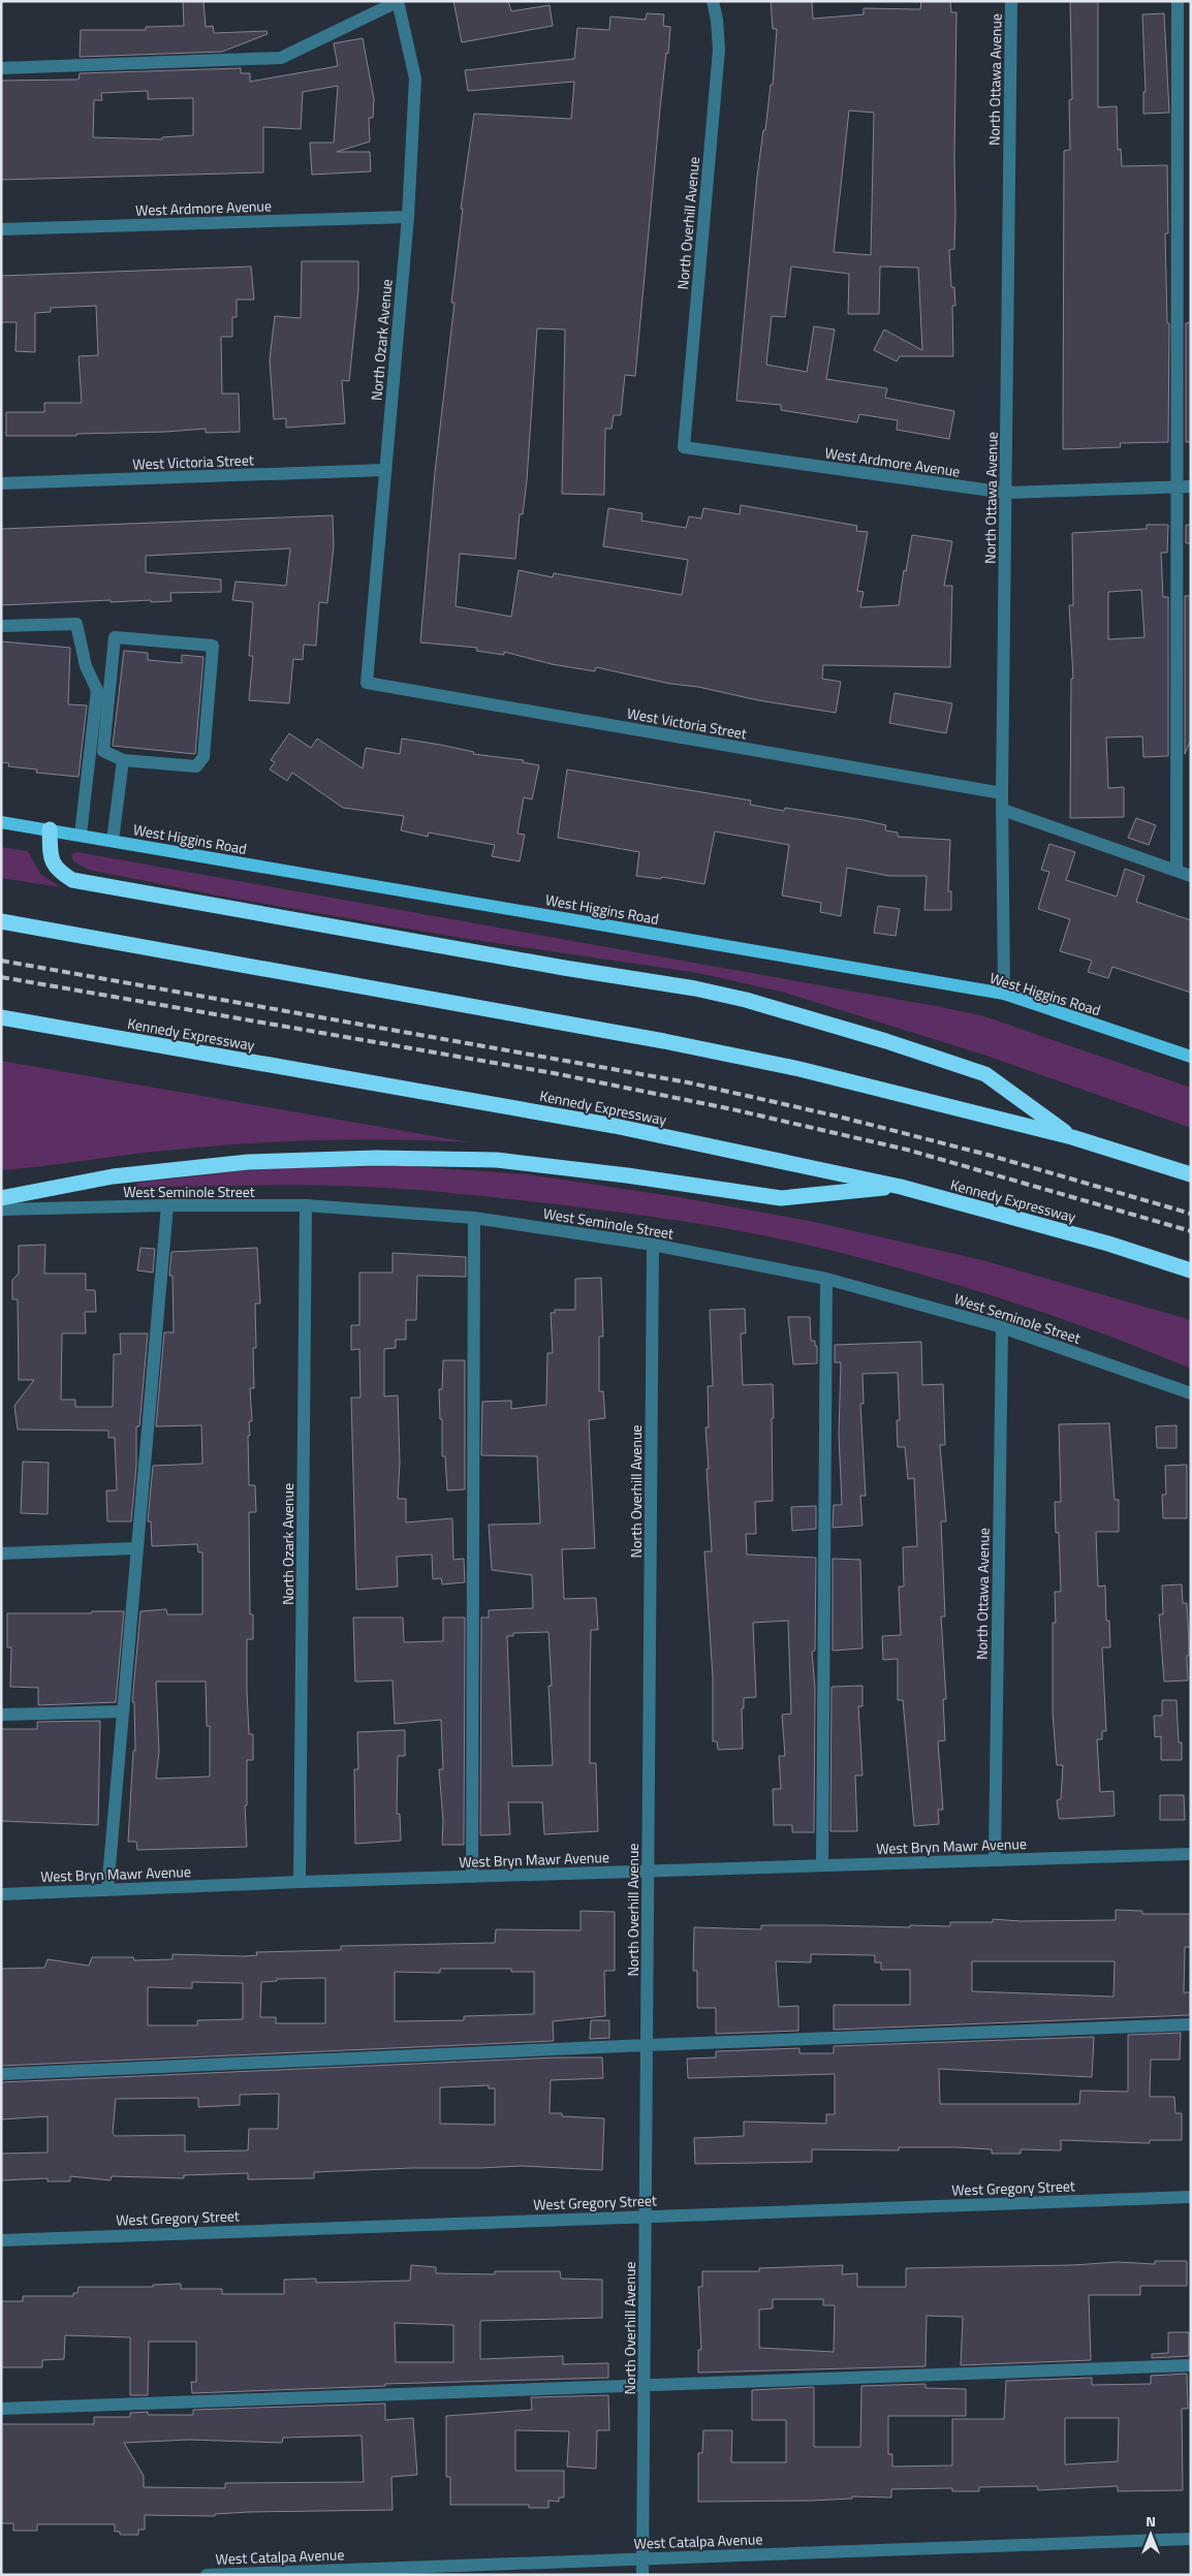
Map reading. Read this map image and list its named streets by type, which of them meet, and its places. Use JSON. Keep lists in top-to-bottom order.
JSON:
{
  "streets": {
    "highway": ["Kennedy Expressway"],
    "main road": ["West Higgins Road"],
    "street": [
      "North Ottawa Avenue",
      "West Ardmore Avenue",
      "North Overhill Avenue",
      "North Ozark Avenue",
      "West Victoria Street",
      "West Seminole Street",
      "West Bryn Mawr Avenue",
      "West Gregory Street",
      "West Catalpa Avenue"
    ]
  },
  "crossings": [
    ["North Ottawa Avenue", "West Ardmore Avenue"],
    ["North Ottawa Avenue", "West Victoria Street"],
    ["North Ottawa Avenue", "West Higgins Road"],
    ["North Ottawa Avenue", "West Seminole Street"],
    ["North Ottawa Avenue", "West Bryn Mawr Avenue"],
    ["West Ardmore Avenue", "North Overhill Avenue"],
    ["West Ardmore Avenue", "North Ozark Avenue"],
    ["North Overhill Avenue", "West Seminole Street"],
    ["North Overhill Avenue", "West Bryn Mawr Avenue"],
    ["North Overhill Avenue", "West Gregory Street"],
    ["North Overhill Avenue", "West Catalpa Avenue"],
    ["North Ozark Avenue", "West Victoria Street"],
    ["North Ozark Avenue", "West Seminole Street"],
    ["North Ozark Avenue", "West Bryn Mawr Avenue"]
  ],
  "north": "top"
}
